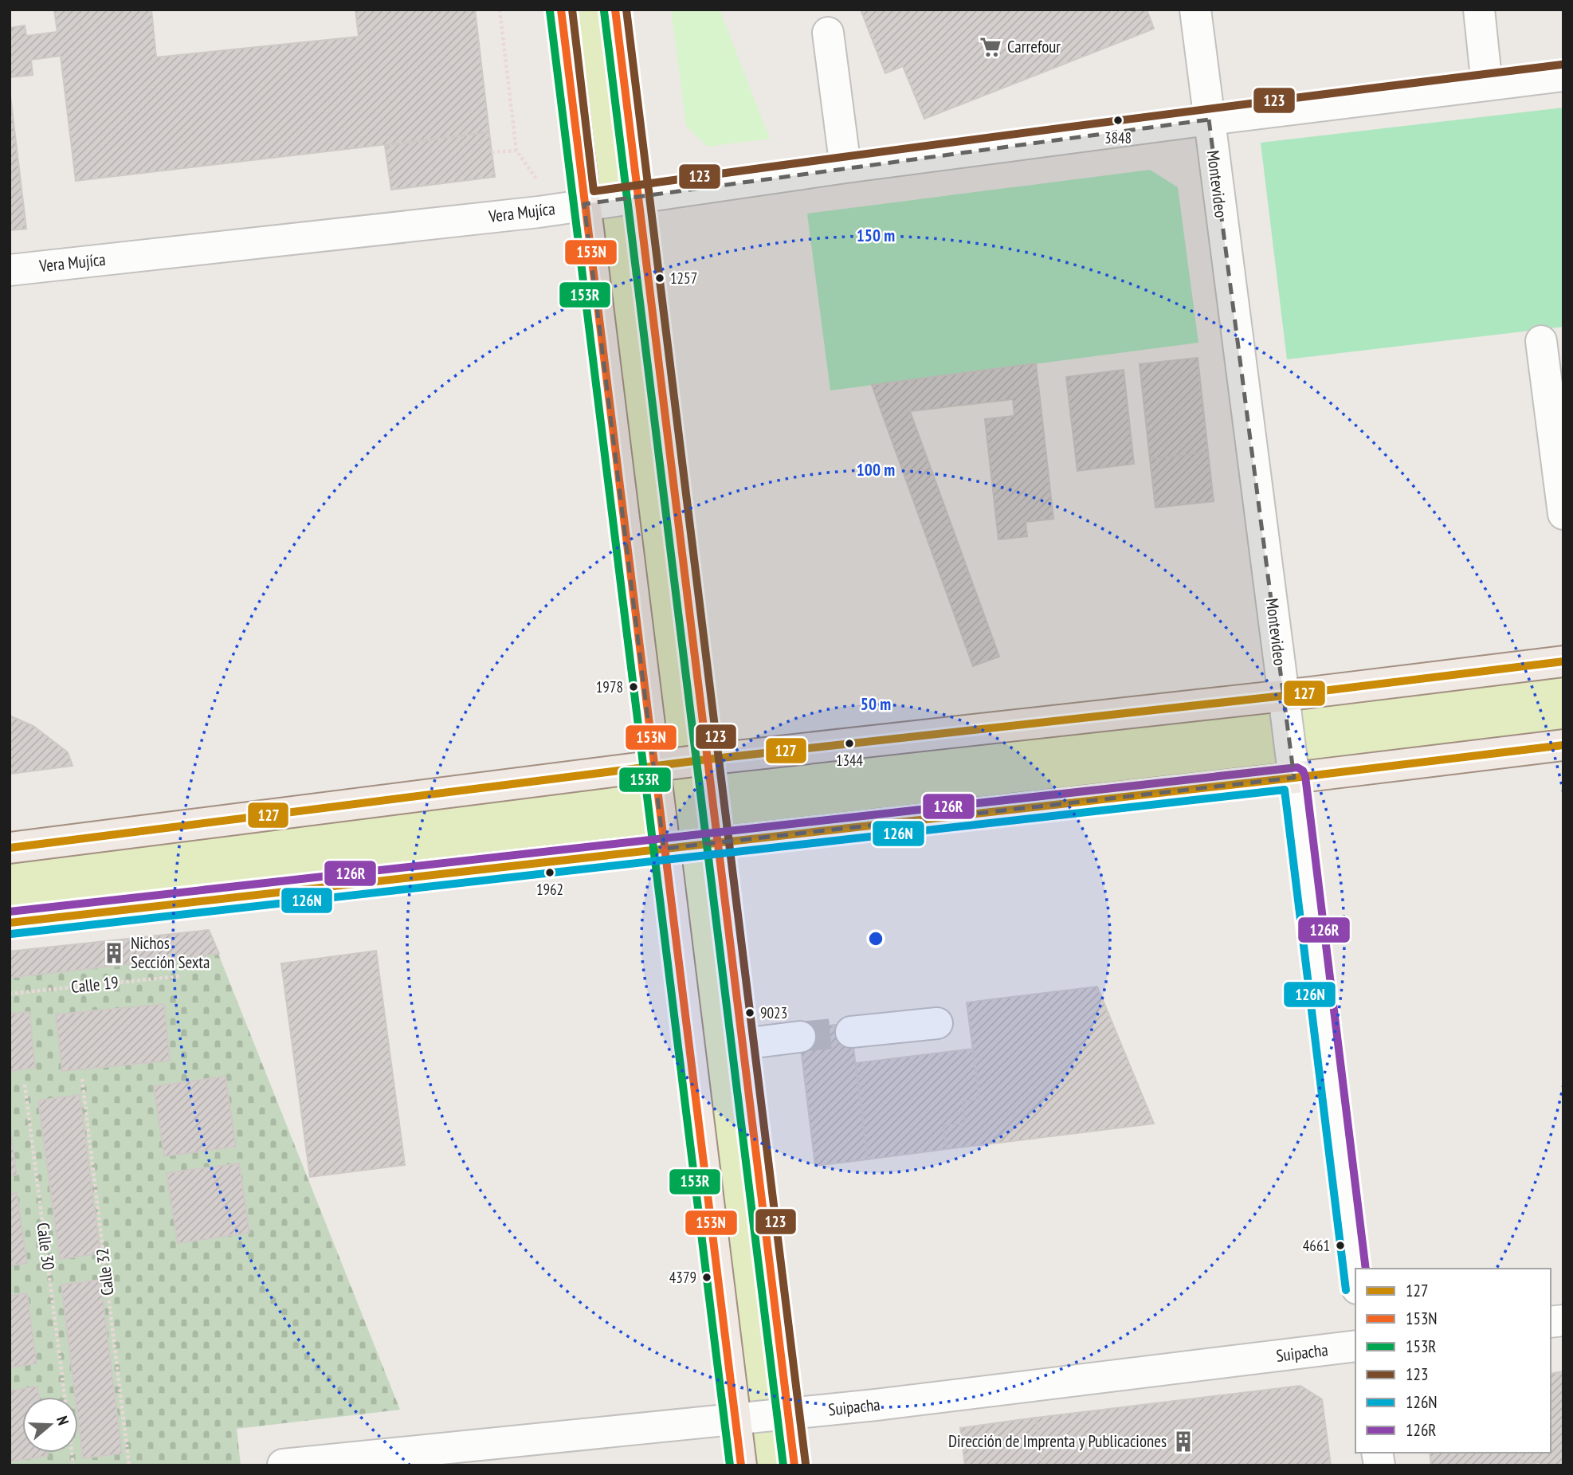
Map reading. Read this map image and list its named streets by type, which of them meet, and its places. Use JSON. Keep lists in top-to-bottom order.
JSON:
{
  "streets": {
    "street": ["Montevideo", "Vera Mujíca", "Suipacha"],
    "path": ["Calle 19", "Calle 30", "Calle 32"]
  },
  "crossings": [
    ["Montevideo", "Vera Mujíca"]
  ],
  "places": {
    "supermarket": ["Carrefour"],
    "other": [
      "3848",
      "1257",
      "1978",
      "1344",
      "1962",
      "9023",
      "4661",
      "4379"
    ],
    "building": ["Nichos Sección Sexta", "Dirección de Imprenta y Publicaciones"]
  },
  "lines": [
    "transit line 153N",
    "transit line 123",
    "transit line 153R",
    "transit line 127",
    "transit line 126R",
    "transit line 126N"
  ],
  "legend": [
    "127",
    "153N",
    "153R",
    "123",
    "126N",
    "126R"
  ],
  "north": "right",
  "rings": ["150 m", "100 m", "50 m"]
}
